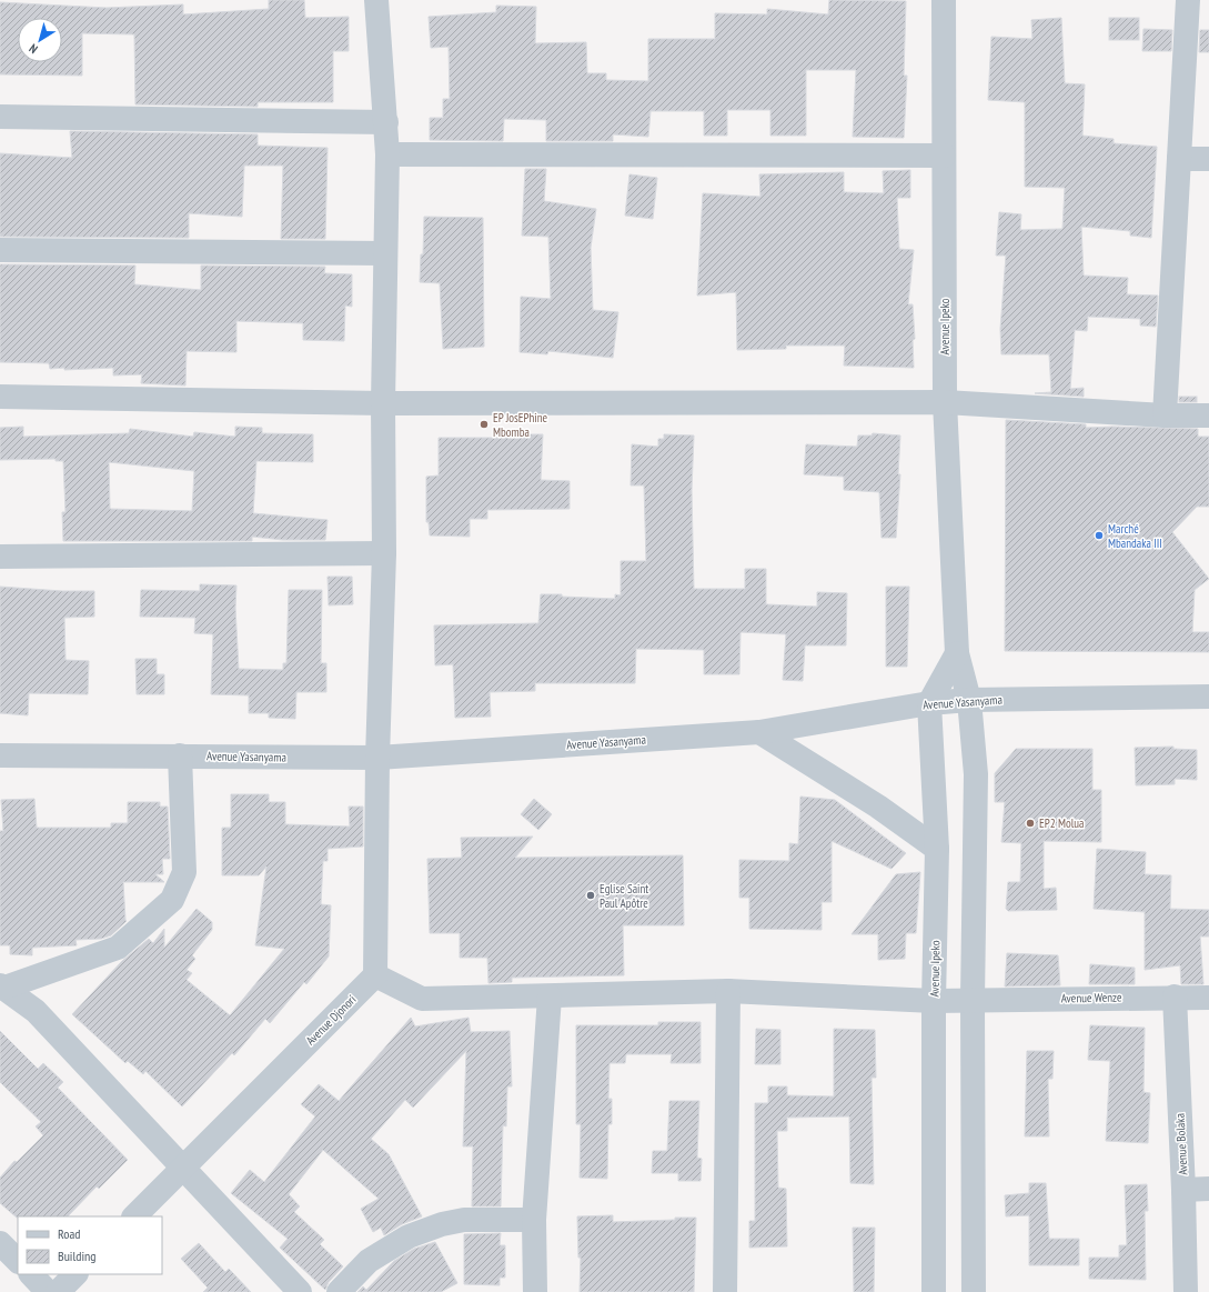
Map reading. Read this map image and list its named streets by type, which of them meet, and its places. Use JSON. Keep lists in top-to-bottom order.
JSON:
{
  "streets": {
    "street": [
      "Avenue Ipeko",
      "Avenue Yasanyama",
      "Avenue Wenze",
      "Avenue Djonori",
      "Avenue Bolaka"
    ]
  },
  "crossings": [
    ["Avenue Ipeko", "Avenue Yasanyama"],
    ["Avenue Ipeko", "Avenue Wenze"],
    ["Avenue Wenze", "Avenue Djonori"],
    ["Avenue Wenze", "Avenue Bolaka"]
  ],
  "places": [
    "EP JosEPhine Mbomba",
    "Marché Mbandaka III",
    "EP2 Molua",
    "Eglise Saint Paul Apôtre"
  ],
  "legend": ["Road", "Building"],
  "north": "bottom left"
}
